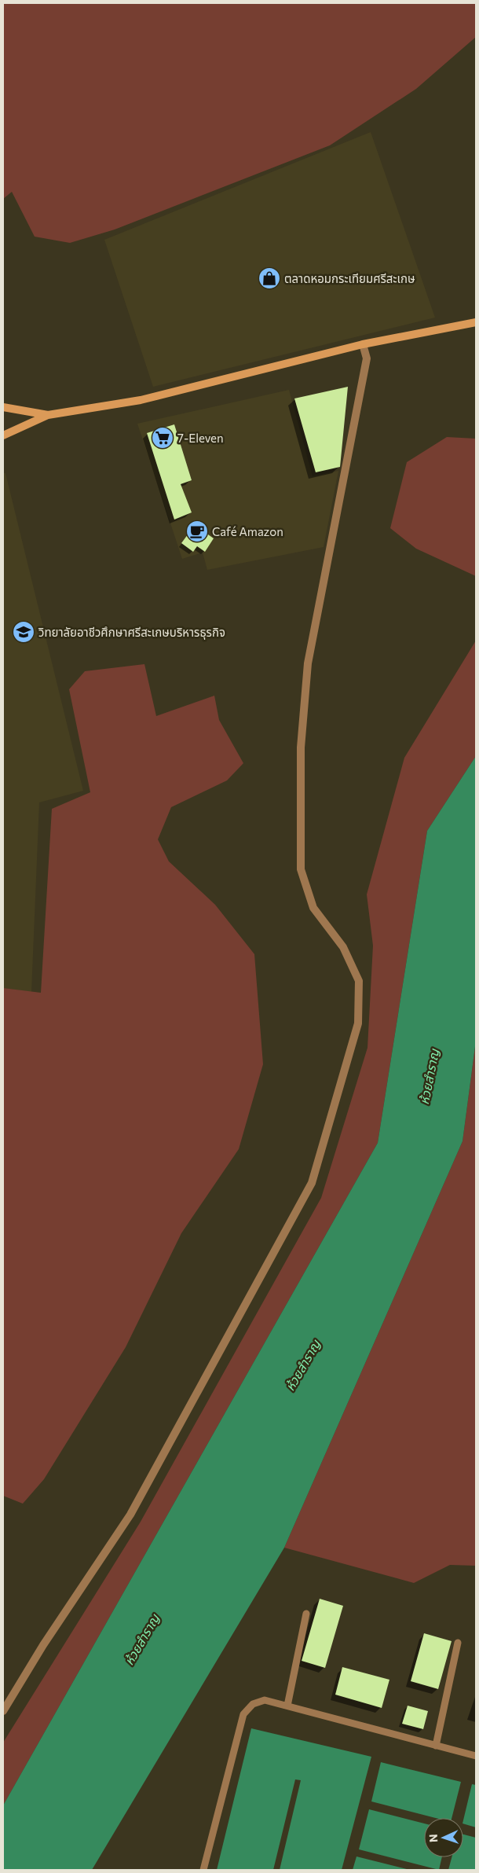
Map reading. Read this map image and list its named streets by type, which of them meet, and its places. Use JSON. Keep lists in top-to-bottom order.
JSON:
{
  "water": ["ห้วยสำราญ"],
  "places": {
    "shop": ["ตลาดหอมกระเทียมศรีสะเกษ"],
    "supermarket": ["7-Eleven"],
    "cafe": ["Café Amazon"],
    "school or university": ["วิทยาลัยอาชีวศึกษาศรีสะเกษบริหารธุรกิจ"]
  },
  "north": "left"
}
